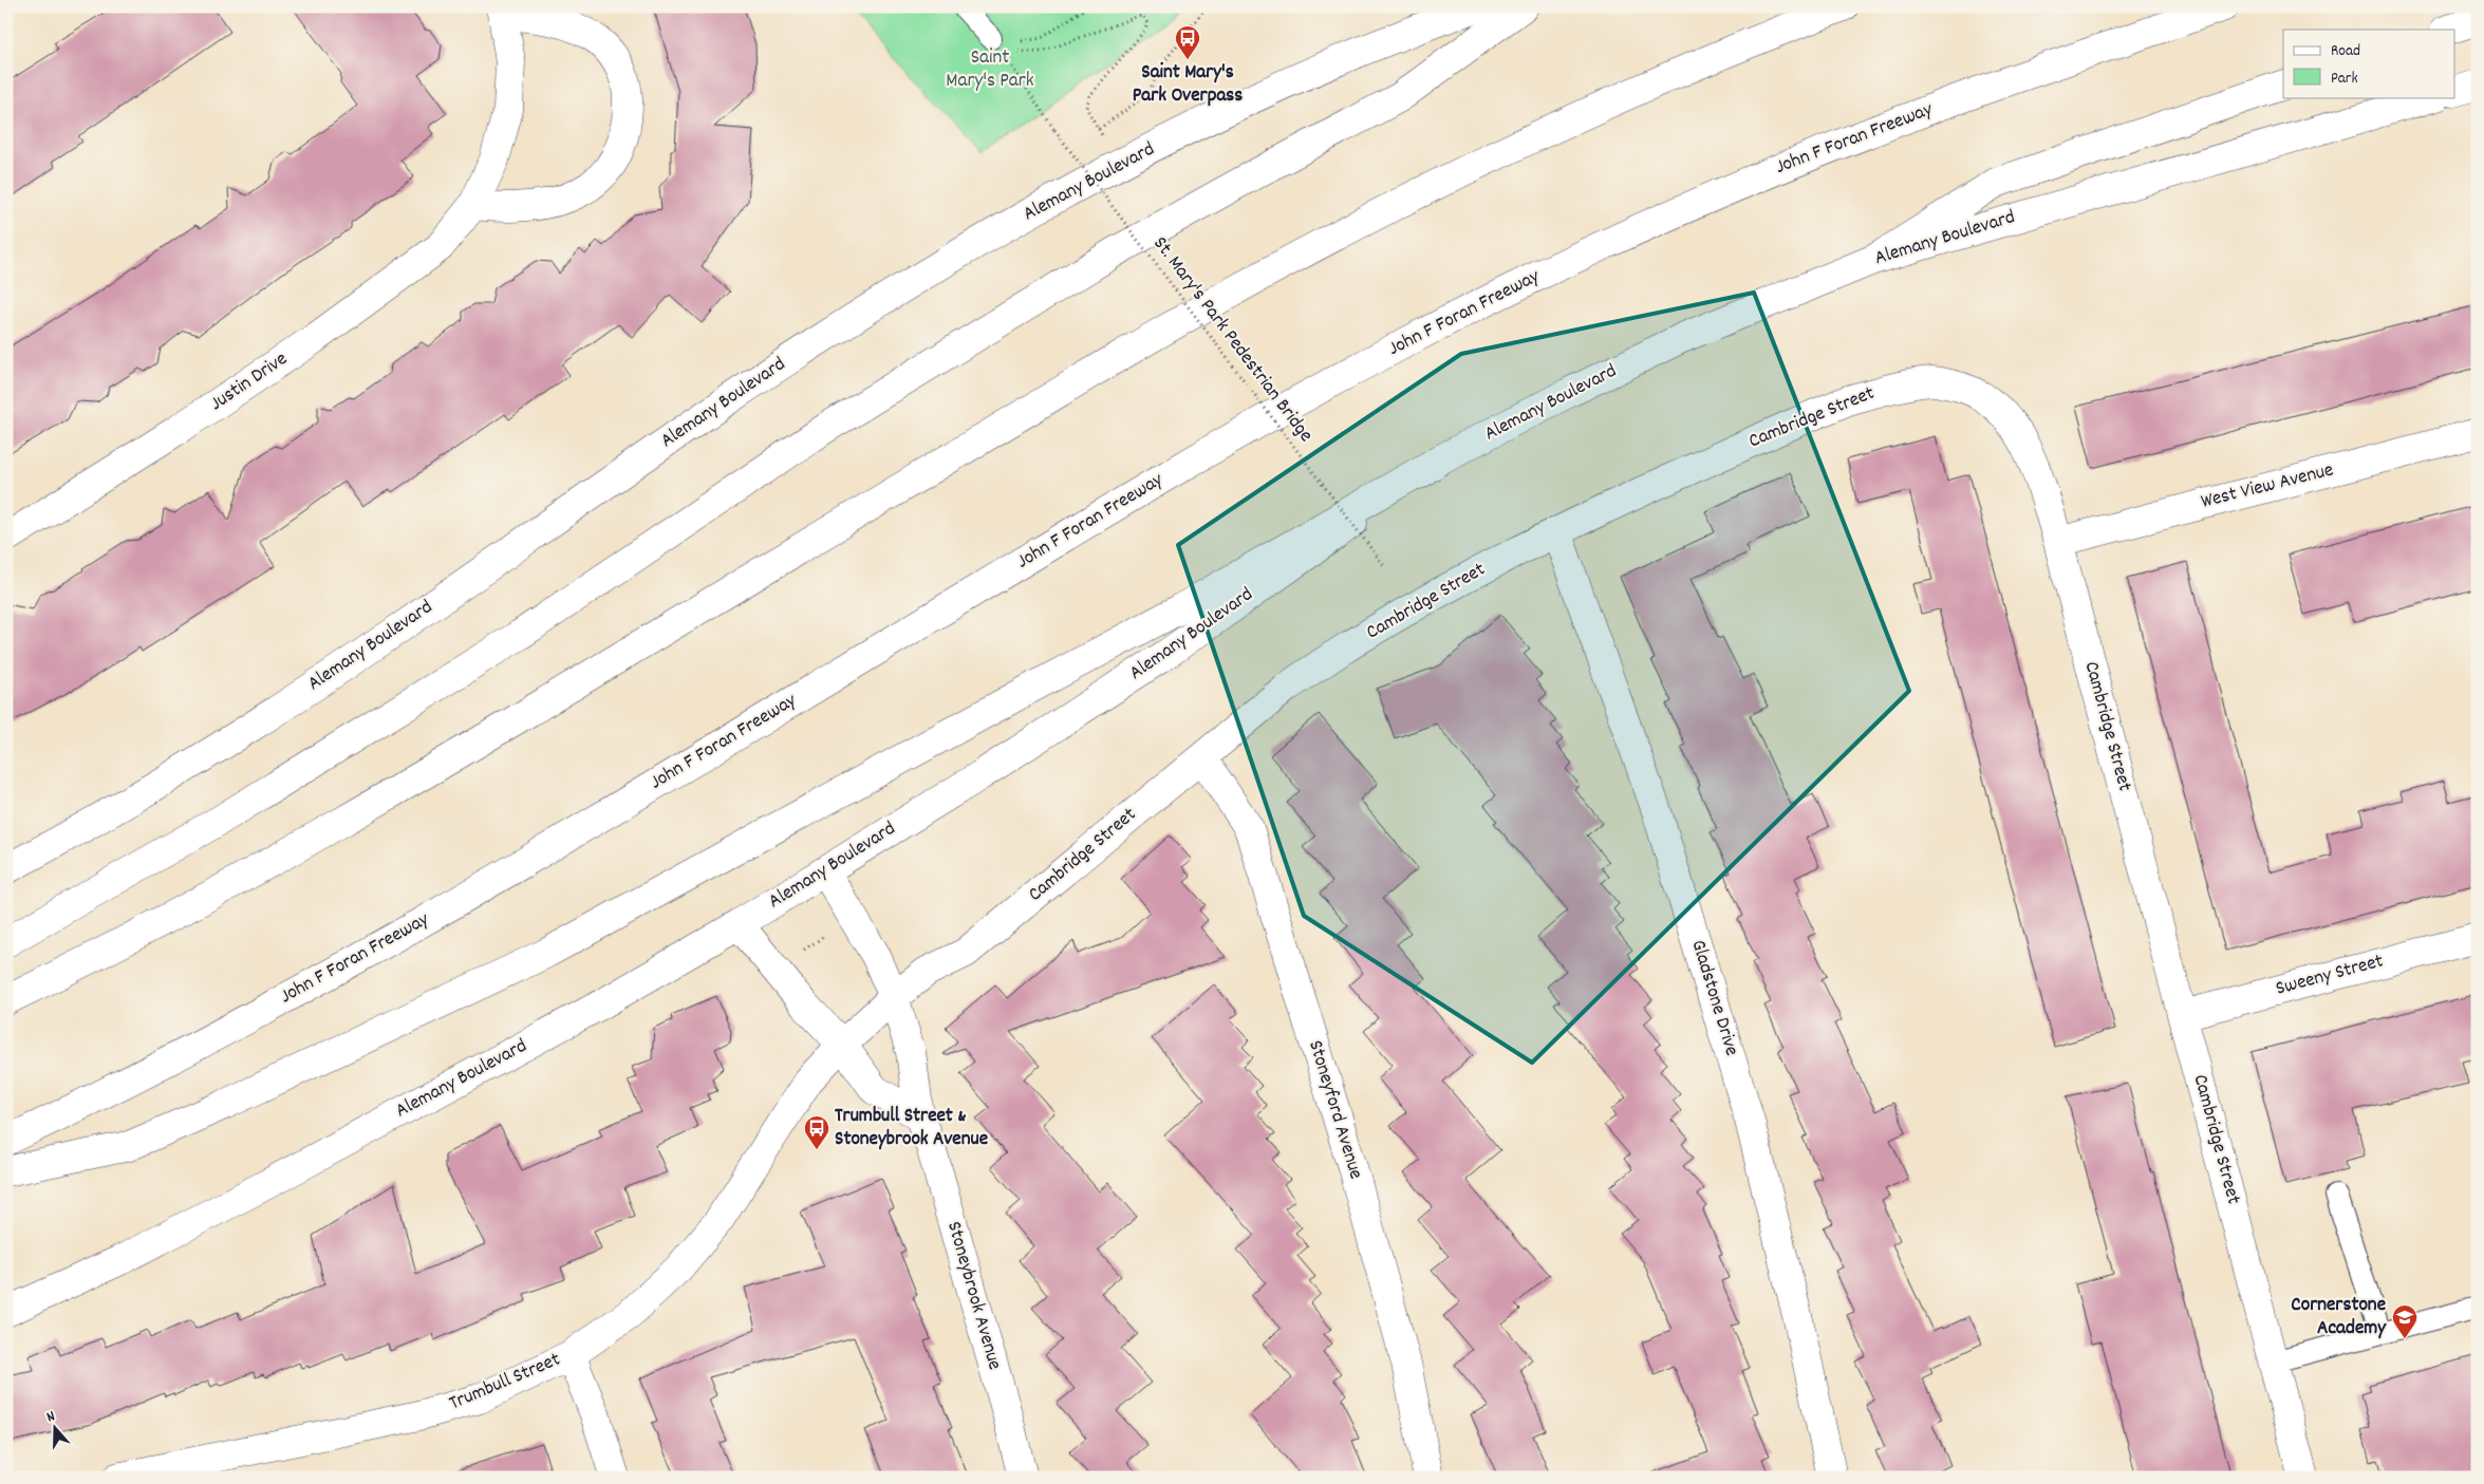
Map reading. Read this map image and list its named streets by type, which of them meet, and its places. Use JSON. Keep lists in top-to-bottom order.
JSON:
{
  "streets": {
    "main road": [
      "John F Foran Freeway",
      "Alemany Boulevard",
      "Justin Drive",
      "Cambridge Street",
      "West View Avenue",
      "Sweeny Street",
      "Gladstone Drive",
      "Stoneyford Avenue",
      "Stoneybrook Avenue",
      "Trumbull Street"
    ],
    "path": ["St. Mary's Park Pedestrian Bridge"]
  },
  "crossings": [
    ["Alemany Boulevard", "Stoneybrook Avenue"],
    ["Cambridge Street", "West View Avenue"],
    ["Cambridge Street", "Sweeny Street"],
    ["Cambridge Street", "Gladstone Drive"],
    ["Cambridge Street", "Stoneyford Avenue"],
    ["Cambridge Street", "Stoneybrook Avenue"],
    ["Cambridge Street", "Trumbull Street"],
    ["Stoneybrook Avenue", "Trumbull Street"]
  ],
  "parks": ["Saint Mary's Park"],
  "places": {
    "bus stop": ["Saint Mary's Park Overpass", "Trumbull Street & Stoneybrook Avenue"],
    "school or university": ["Cornerstone Academy"]
  },
  "legend": ["Road", "Park"],
  "north": "top"
}
